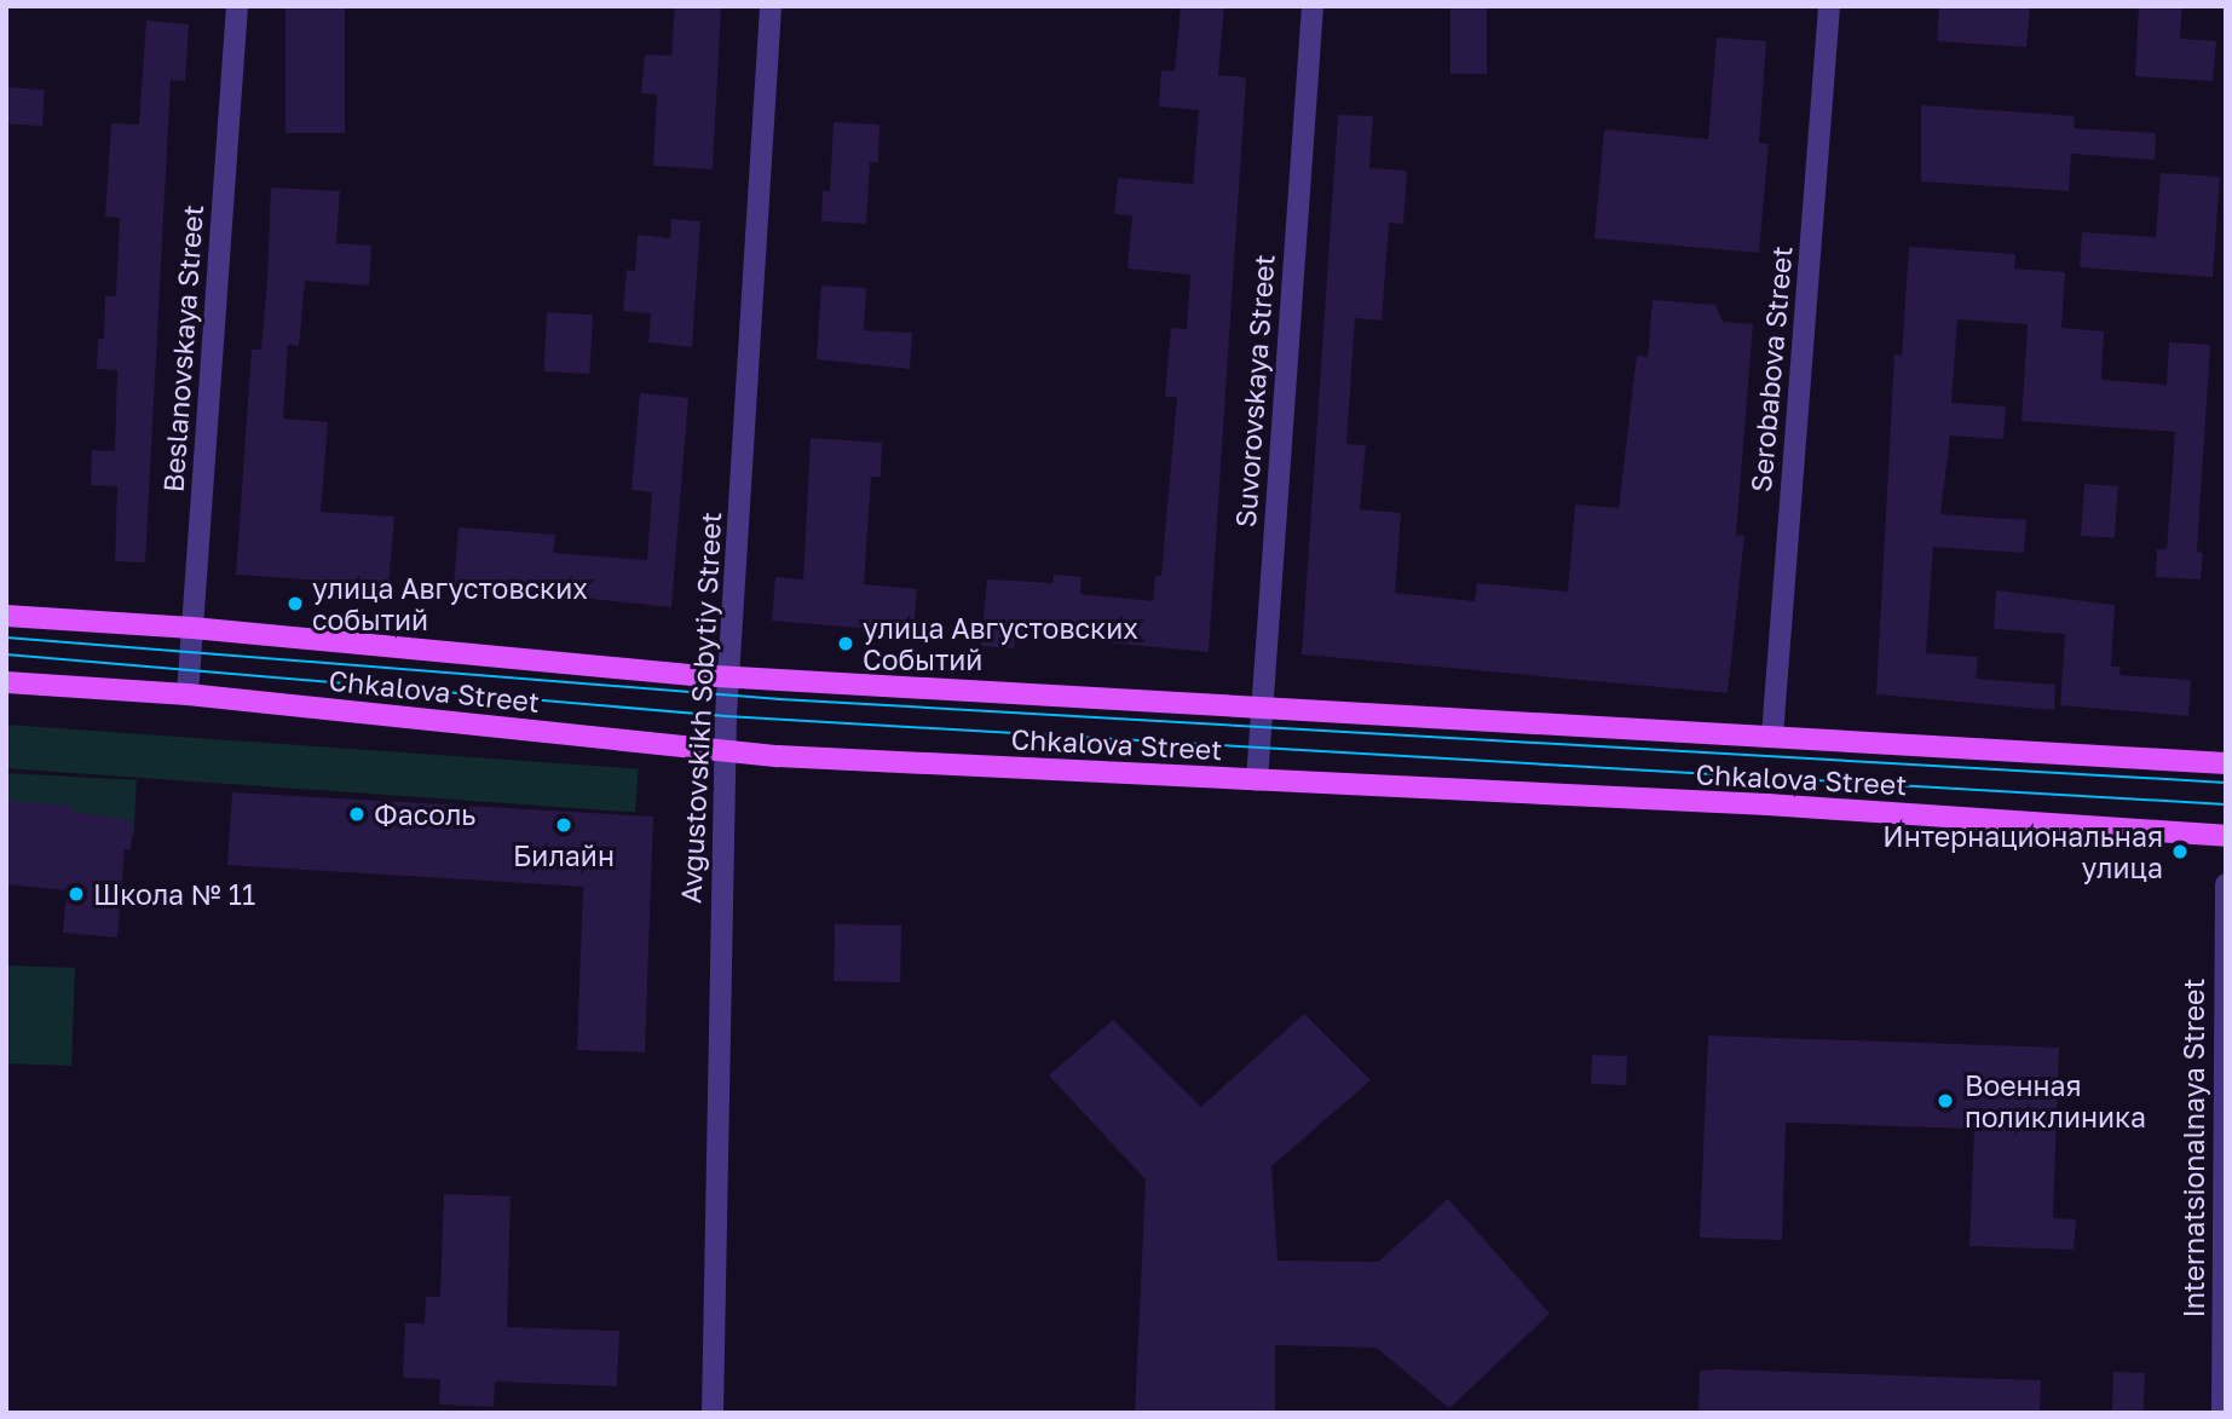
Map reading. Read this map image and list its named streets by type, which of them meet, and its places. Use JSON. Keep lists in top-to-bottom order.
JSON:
{
  "streets": {
    "main road": ["Chkalova Street"],
    "street": [
      "Beslanovskaya Street",
      "Serobabova Street",
      "Suvorovskaya Street",
      "Avgustovskikh Sobytiy Street",
      "Internatsionalnaya Street"
    ]
  },
  "crossings": [
    ["Beslanovskaya Street", "Chkalova Street"],
    ["Serobabova Street", "Chkalova Street"],
    ["Suvorovskaya Street", "Chkalova Street"],
    ["Chkalova Street", "Avgustovskikh Sobytiy Street"]
  ],
  "places": [
    "улица Августовских событий",
    "улица Августовских Событий",
    "Фасоль",
    "Билайн",
    "Интернациональная улица",
    "Школа № 11",
    "Военная поликлиника"
  ]
}
